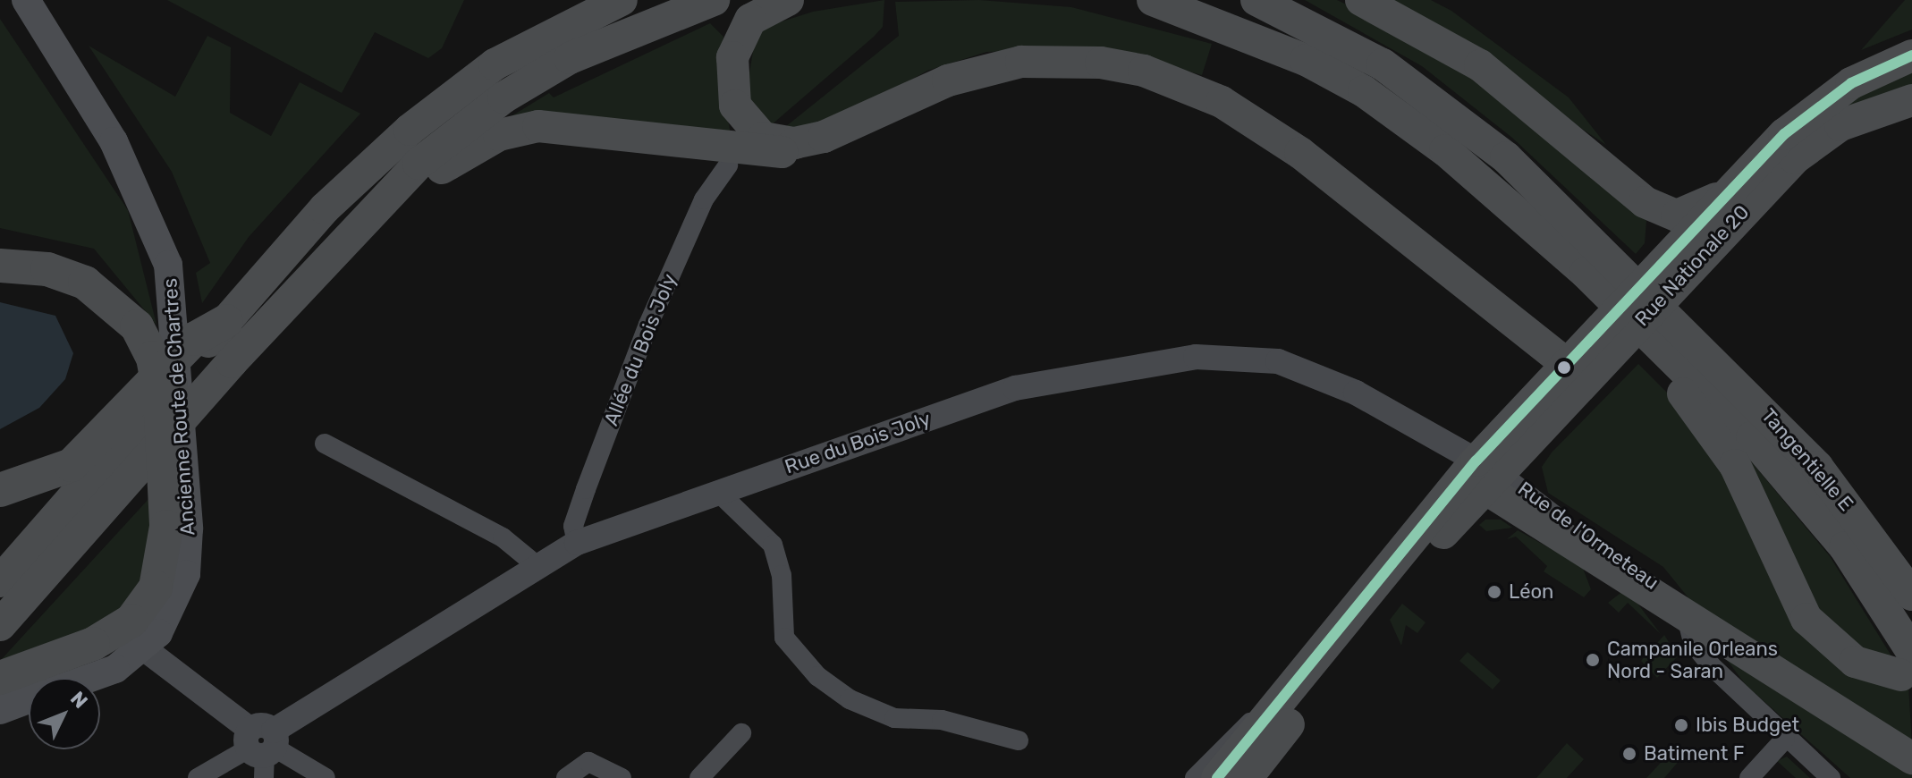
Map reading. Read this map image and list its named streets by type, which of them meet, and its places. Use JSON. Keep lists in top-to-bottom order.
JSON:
{
  "streets": {
    "main road": ["Rue Nationale 20", "Ancienne Route de Chartres", "Tangentielle E"],
    "street": ["Allée du Bois Joly", "Rue du Bois Joly"]
  },
  "crossings": [
    ["Rue Nationale 20", "Rue du Bois Joly"],
    ["Allée du Bois Joly", "Rue du Bois Joly"]
  ],
  "places": [
    "Léon",
    "Campanile Orleans Nord - Saran",
    "Ibis Budget",
    "Batiment F"
  ],
  "north": "top right"
}
